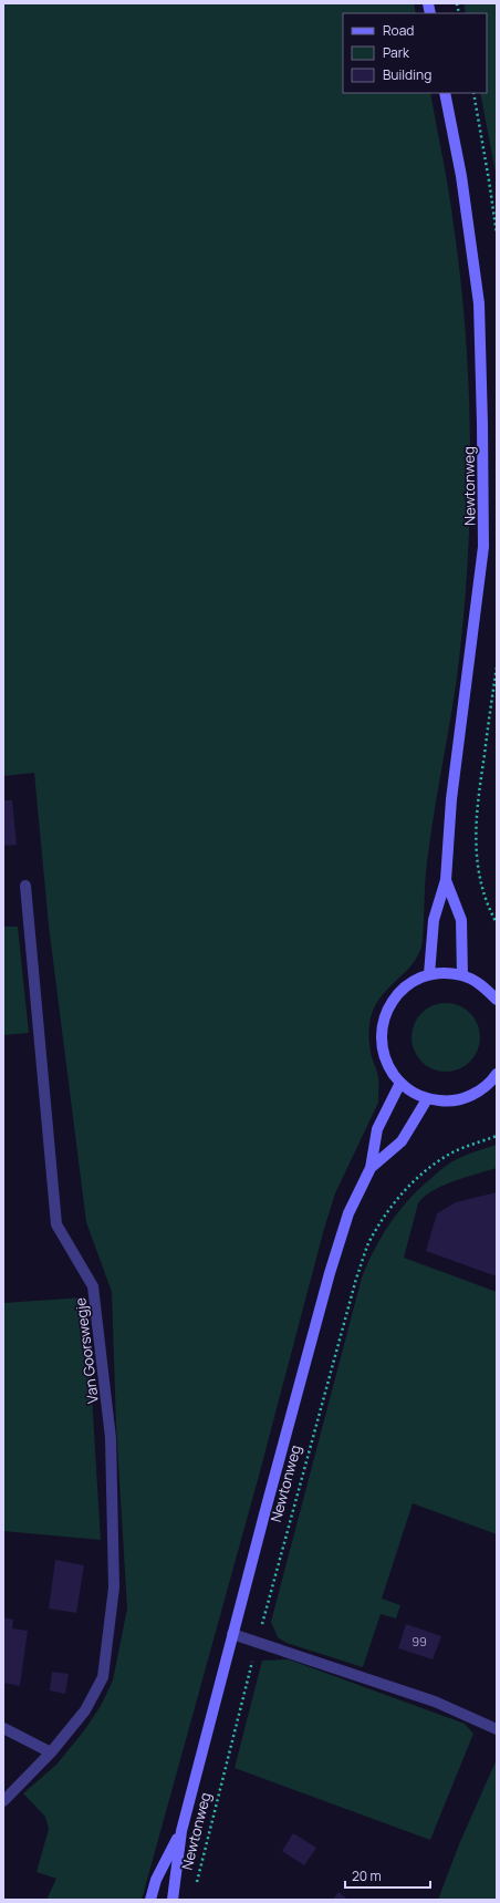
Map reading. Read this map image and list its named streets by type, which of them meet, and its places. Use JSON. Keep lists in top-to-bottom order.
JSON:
{
  "streets": {
    "main road": ["Newtonweg"],
    "street": ["Van Goorswegje"]
  },
  "house_numbers": ["99"],
  "legend": ["Road", "Park", "Building"],
  "scale_bar": "20 m"
}
